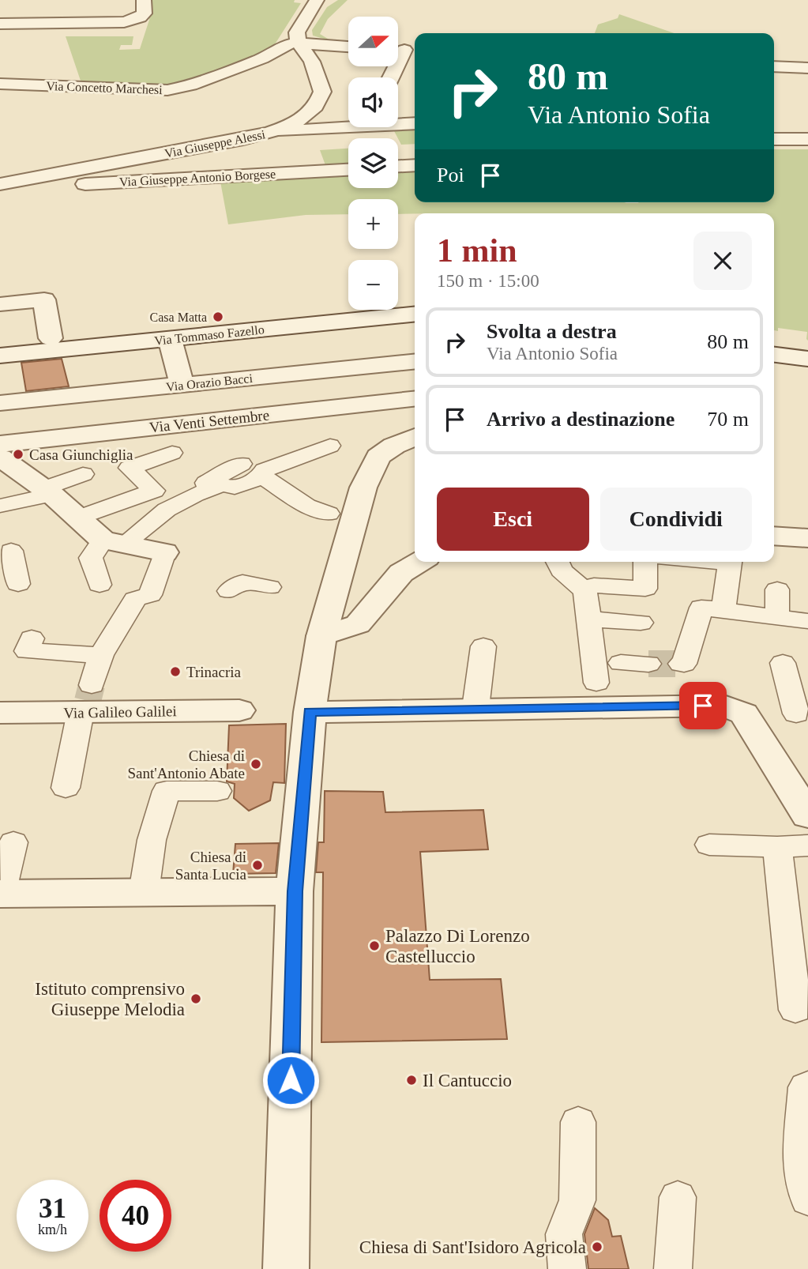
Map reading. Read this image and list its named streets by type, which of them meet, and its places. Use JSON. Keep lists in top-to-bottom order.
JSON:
{
  "streets": {
    "street": [
      "Via Concetto Marchesi",
      "Via Giuseppe Alessi",
      "Via Giuseppe Antonio Borgese",
      "Via Tommaso Fazello",
      "Via Orazio Bacci",
      "Via Venti Settembre",
      "Via Galileo Galilei"
    ]
  },
  "crossings": [
    ["Via Concetto Marchesi", "Via Giuseppe Alessi"],
    ["Via Giuseppe Alessi", "Via Giuseppe Antonio Borgese"]
  ],
  "places": [
    "Casa Matta",
    "Casa Giunchiglia",
    "Trinacria",
    "Chiesa di Sant'Antonio Abate",
    "Chiesa di Santa Lucia",
    "Palazzo Di Lorenzo Castelluccio",
    "Istituto comprensivo Giuseppe Melodia",
    "Il Cantuccio",
    "Chiesa di Sant'Isidoro Agricola"
  ],
  "north": "right",
  "page": {
    "map_buttons": ["+", "−"],
    "turn": ["80 m", "Via Antonio Sofia"],
    "then": "Poi",
    "heading": ["1 min", "150 m · 15:00"],
    "list": [
      {
        "name": "Svolta a destra",
        "note": "Via Antonio Sofia",
        "value": "80 m"
      },
      {
        "name": "Arrivo a destinazione",
        "value": "70 m"
      }
    ],
    "buttons": ["Esci", "Condividi"],
    "speed": "31 km/h",
    "limit": "40"
  }
}
